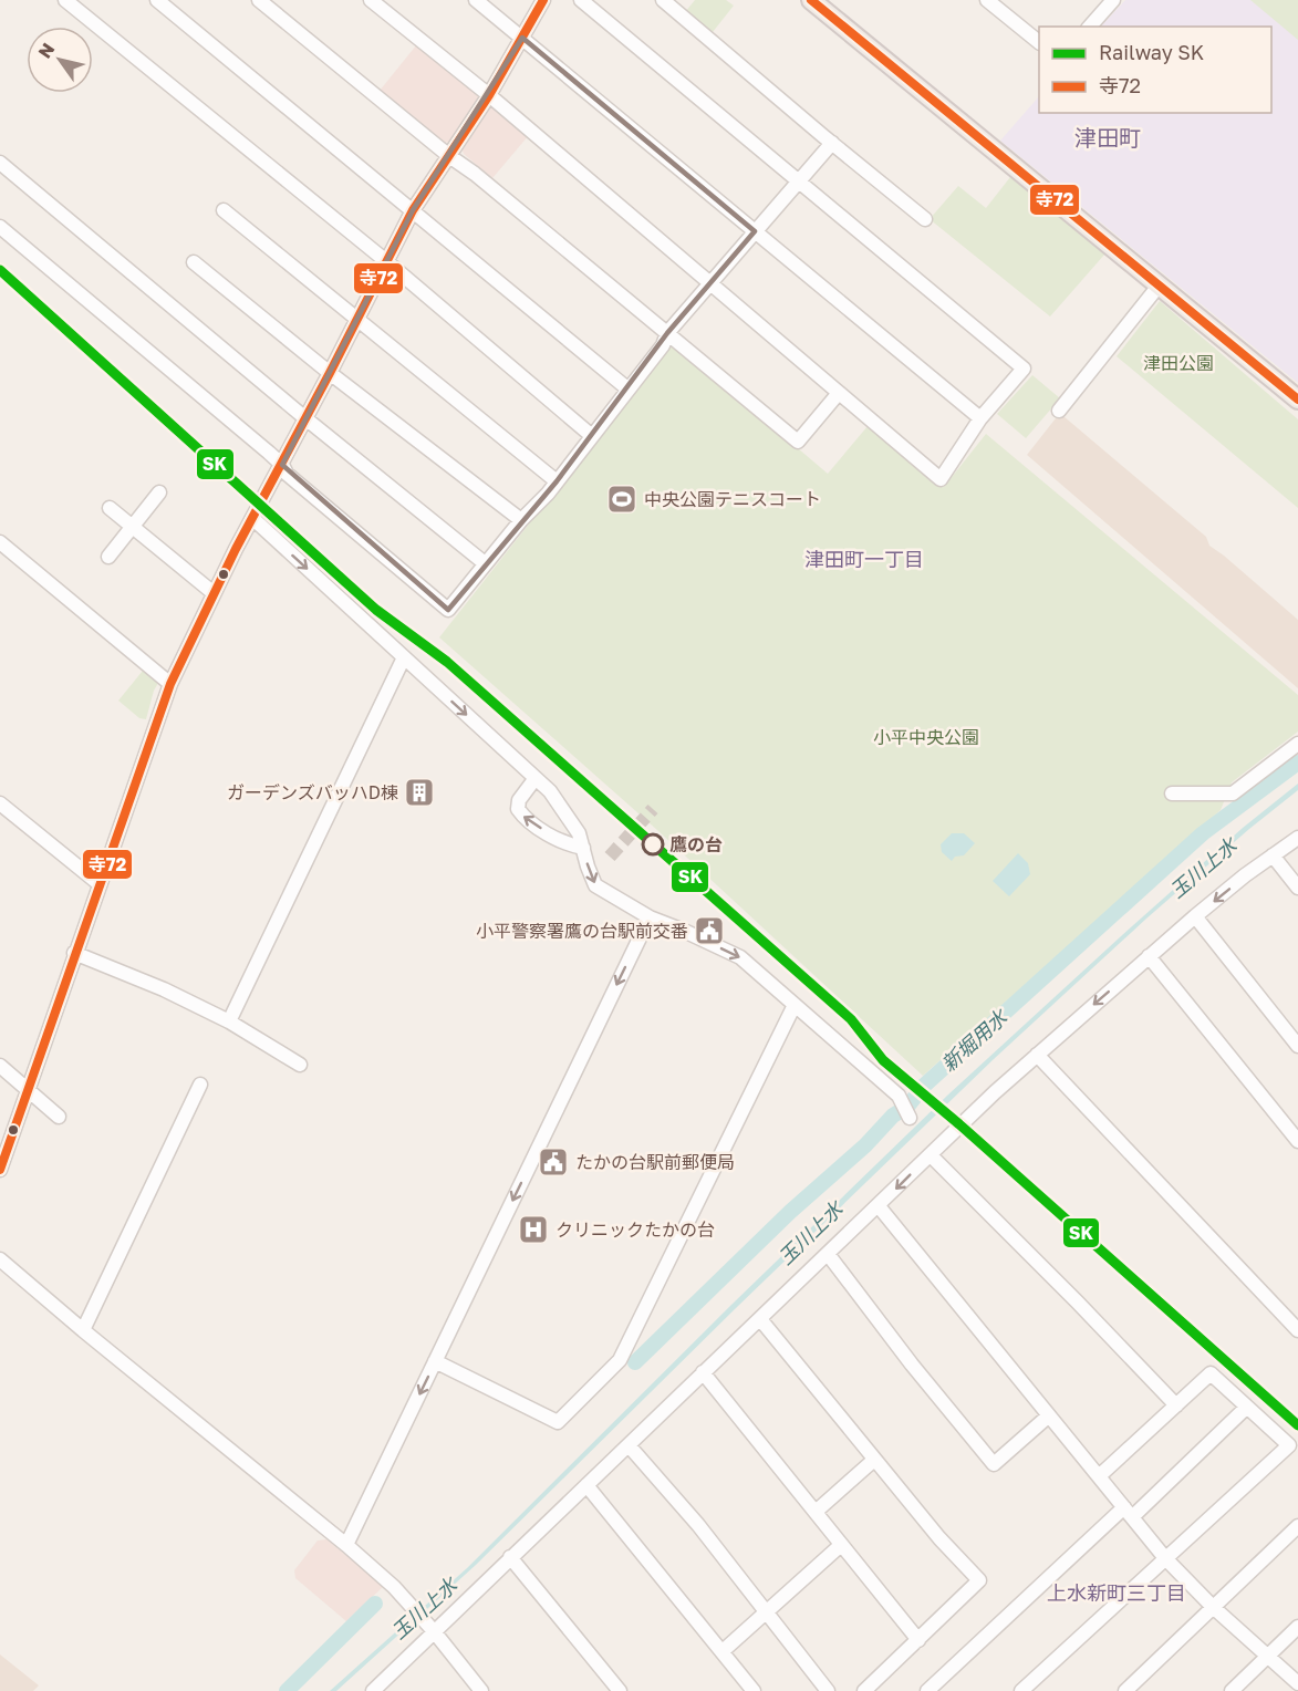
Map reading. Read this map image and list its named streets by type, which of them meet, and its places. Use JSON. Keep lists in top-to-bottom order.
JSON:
{
  "districts": ["津田町", "津田町一丁目", "上水新町三丁目"],
  "water": ["玉川上水", "新堀用水"],
  "parks": ["津田公園", "小平中央公園"],
  "places": {
    "sports": ["中央公園テニスコート"],
    "building": ["ガーデンズバッハD棟"],
    "other": ["鷹の台"],
    "public building": ["小平警察署鷹の台駅前交番", "たかの台駅前郵便局"],
    "hospital": ["クリニックたかの台"]
  },
  "lines": ["transit line 寺72", "rail line SK"],
  "legend": ["Railway SK", "寺72"],
  "north": "top left"
}
